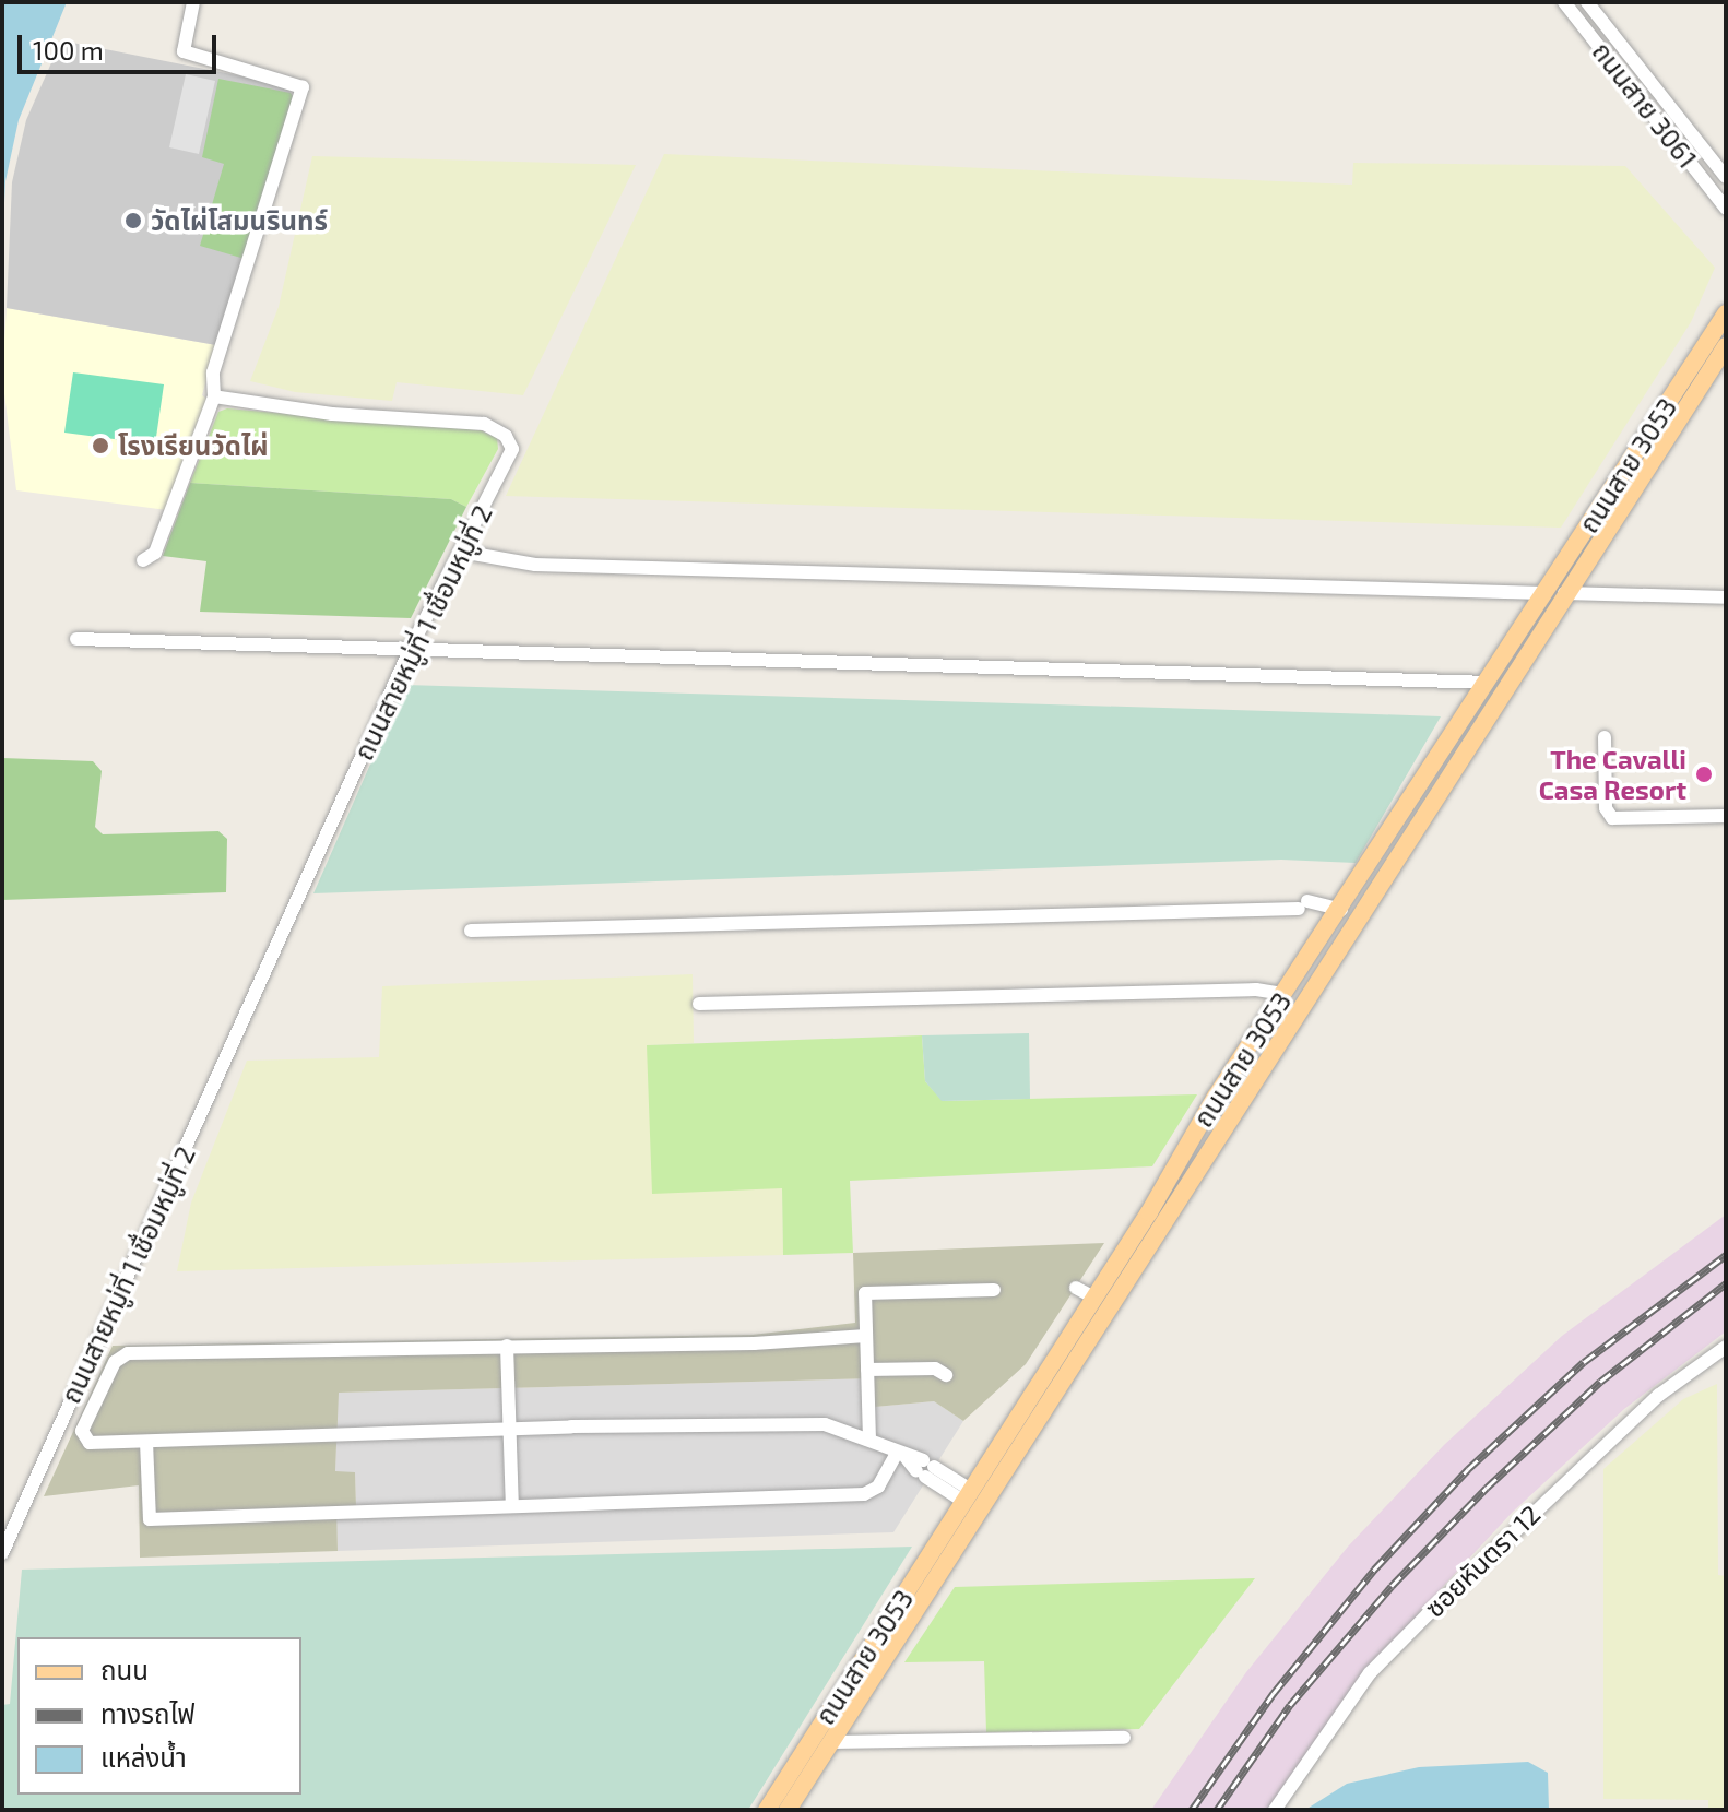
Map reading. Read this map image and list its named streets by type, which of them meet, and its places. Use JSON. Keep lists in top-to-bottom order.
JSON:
{
  "streets": {
    "main road": ["ถนนสาย 3053"],
    "street": ["ถนนสาย 3061", "ถนนสายหมู่ที่ 1 เชื่อมหมู่ที่ 2", "ซอยหันตรา 12"]
  },
  "places": ["วัดไผ่โสมนรินทร์", "โรงเรียนวัดไผ่", "The Cavalli Casa Resort"],
  "legend": ["ถนน", "ทางรถไฟ", "แหล่งน้ำ"],
  "scale_bar": "100 m"
}
